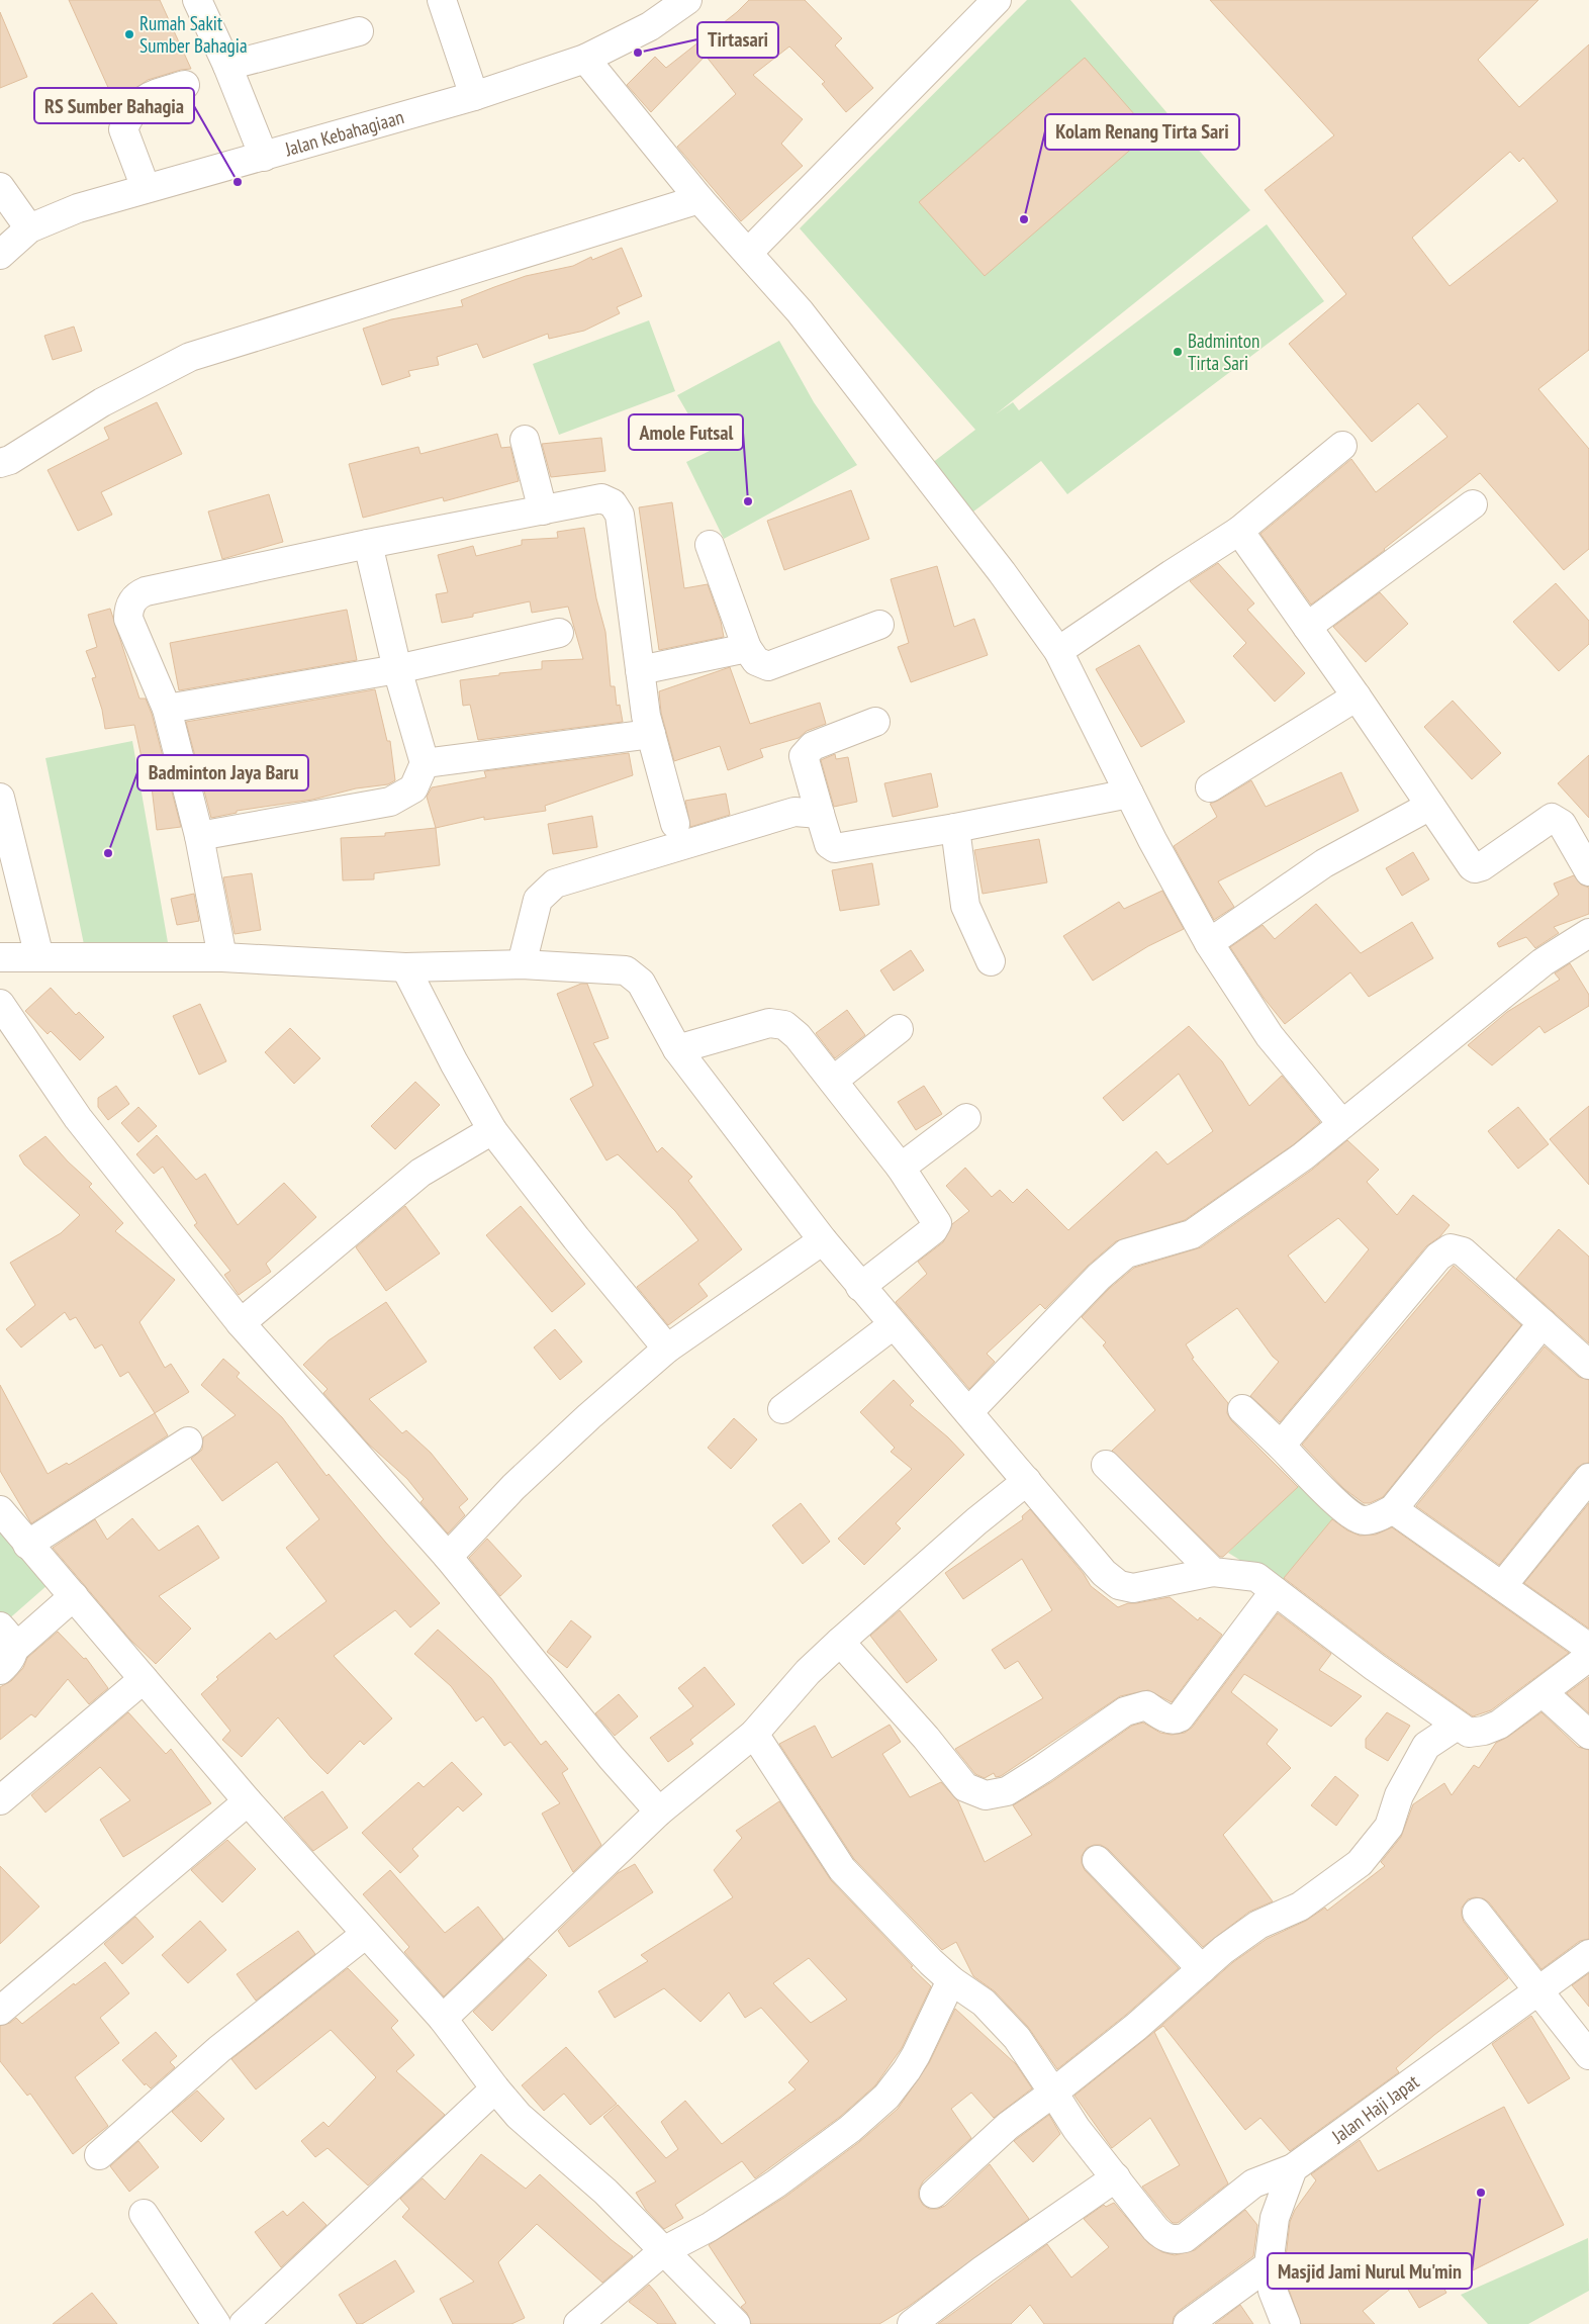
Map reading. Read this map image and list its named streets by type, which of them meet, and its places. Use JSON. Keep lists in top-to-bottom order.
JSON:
{
  "streets": {
    "street": ["Jalan Kebahagiaan", "Jalan Haji Japat"]
  },
  "places": [
    "Rumah Sakit Sumber Bahagia",
    "Tirtasari",
    "RS Sumber Bahagia",
    "Kolam Renang Tirta Sari",
    "Badminton Tirta Sari",
    "Amole Futsal",
    "Badminton Jaya Baru",
    "Masjid Jami Nurul Mu'min"
  ]
}
